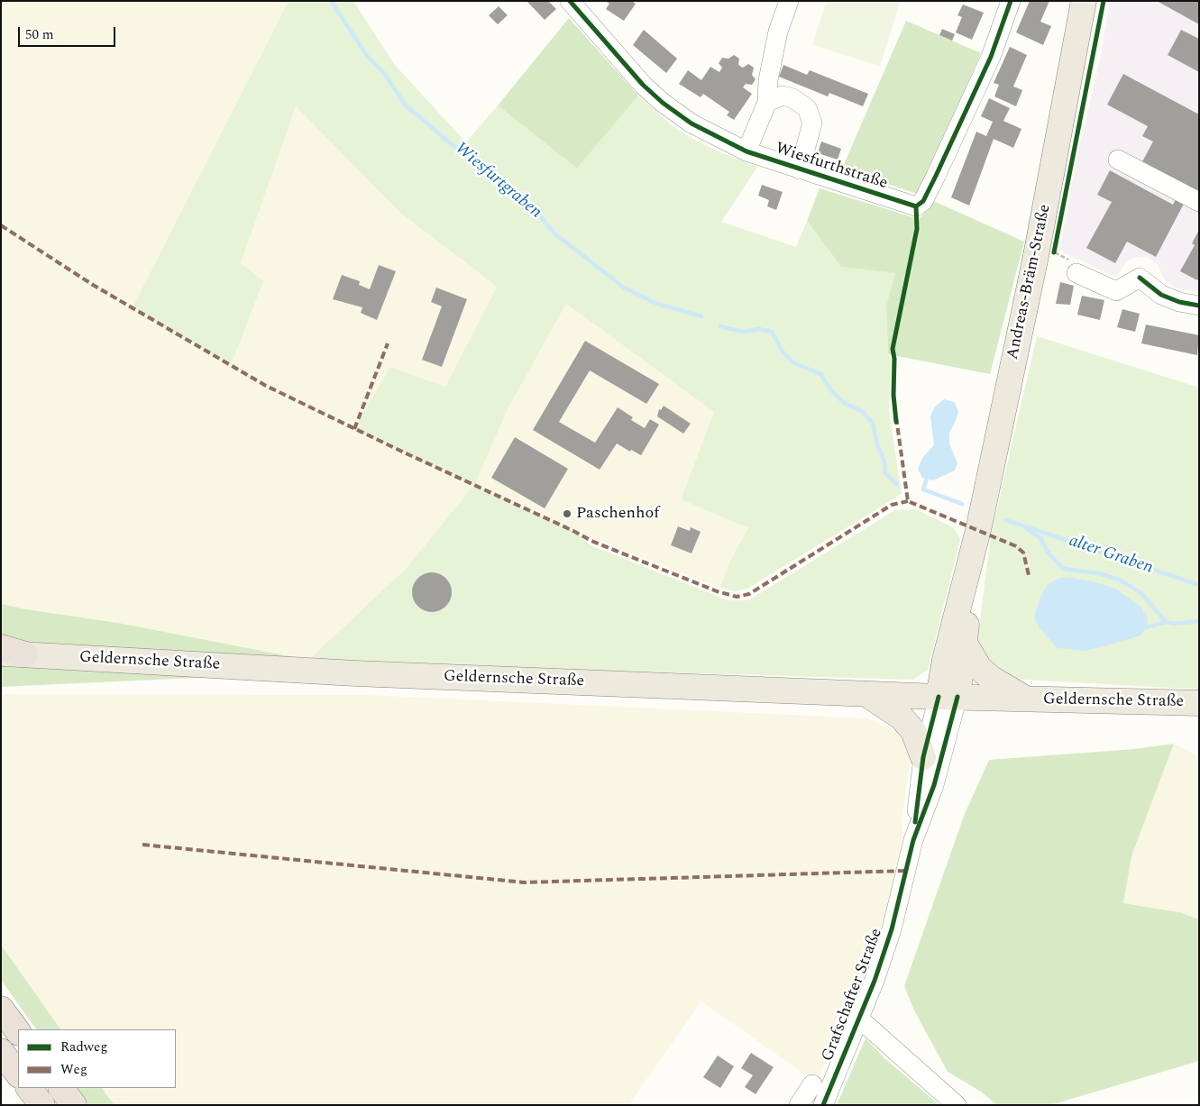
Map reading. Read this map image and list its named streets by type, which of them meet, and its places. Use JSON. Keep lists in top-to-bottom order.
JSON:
{
  "streets": {
    "main road": ["Andreas-Bräm-Straße", "Geldernsche Straße"],
    "street": ["Wiesfurthstraße", "Grafschafter Straße"]
  },
  "crossings": [
    ["Andreas-Bräm-Straße", "Geldernsche Straße"],
    ["Andreas-Bräm-Straße", "Grafschafter Straße"],
    ["Geldernsche Straße", "Grafschafter Straße"]
  ],
  "water": ["Wiesfurtgraben", "alter Graben"],
  "places": ["Paschenhof"],
  "legend": ["Radweg", "Weg"],
  "scale_bar": "50 m"
}
